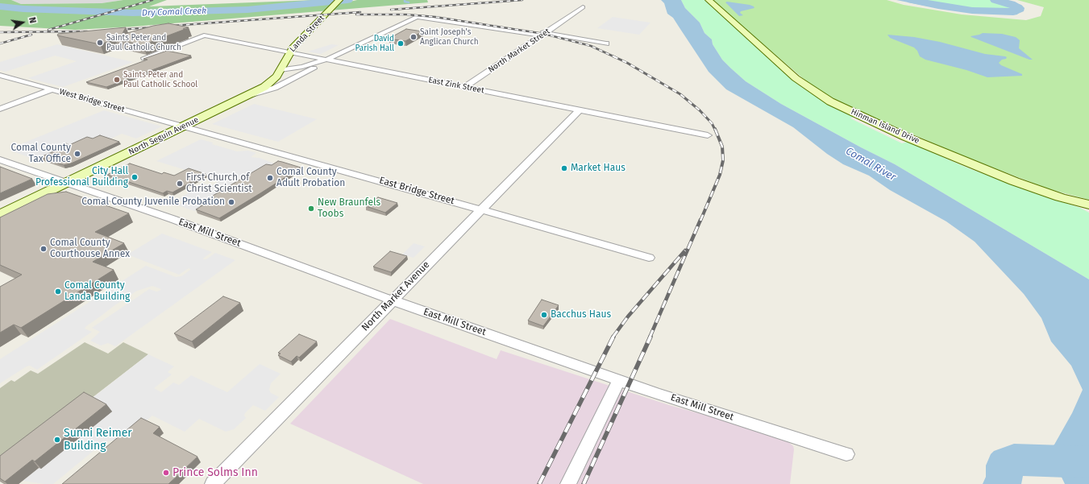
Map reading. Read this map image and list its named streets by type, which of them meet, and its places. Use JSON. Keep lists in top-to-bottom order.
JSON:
{
  "streets": {
    "main road": ["Landa Street", "Hinman Island Drive", "North Seguin Avenue"],
    "street": [
      "North Market Street",
      "East Zink Street",
      "West Bridge Street",
      "East Bridge Street",
      "East Mill Street",
      "North Market Avenue"
    ]
  },
  "crossings": [
    ["Landa Street", "East Zink Street"],
    ["Landa Street", "North Seguin Avenue"],
    ["North Market Street", "East Zink Street"],
    ["North Market Street", "North Seguin Avenue"],
    ["East Zink Street", "North Seguin Avenue"],
    ["East Zink Street", "North Market Avenue"],
    ["West Bridge Street", "North Seguin Avenue"],
    ["West Bridge Street", "East Bridge Street"],
    ["North Seguin Avenue", "East Bridge Street"],
    ["North Seguin Avenue", "East Mill Street"],
    ["East Bridge Street", "North Market Avenue"],
    ["East Mill Street", "North Market Avenue"]
  ],
  "water": ["Dry Comal Creek", "Comal River"],
  "places": [
    "Saint Joseph's Anglican Church",
    "Saints Peter and Paul Catholic Church",
    "David Parish Hall",
    "Saints Peter and Paul Catholic School",
    "Comal County Tax Office",
    "Market Haus",
    "City Hall Professional Building",
    "Comal County Adult Probation",
    "First Church of Christ Scientist",
    "Comal County Juvenile Probation",
    "New Braunfels Toobs",
    "Comal County Courthouse Annex",
    "Comal County Landa Building",
    "Bacchus Haus",
    "Sunni Reimer Building",
    "Prince Solms Inn"
  ],
  "north": "right"
}
